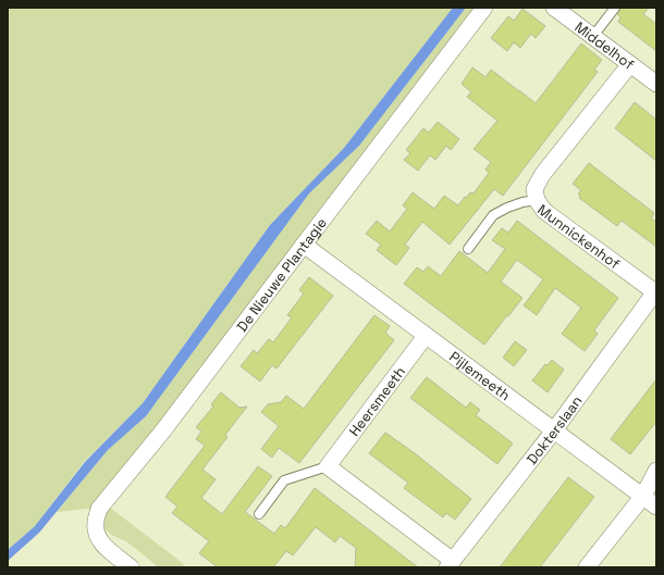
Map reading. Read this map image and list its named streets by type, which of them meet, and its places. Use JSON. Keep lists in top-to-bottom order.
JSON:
{
  "streets": {
    "street": [
      "Middelhof",
      "Munnickenhof",
      "De Nieuwe Plantagie",
      "Pijlemeeth",
      "Heersmeeth",
      "Dokterslaan"
    ]
  },
  "crossings": [
    ["Middelhof", "Munnickenhof"],
    ["Munnickenhof", "Dokterslaan"],
    ["De Nieuwe Plantagie", "Pijlemeeth"],
    ["Pijlemeeth", "Heersmeeth"],
    ["Pijlemeeth", "Dokterslaan"]
  ]
}
